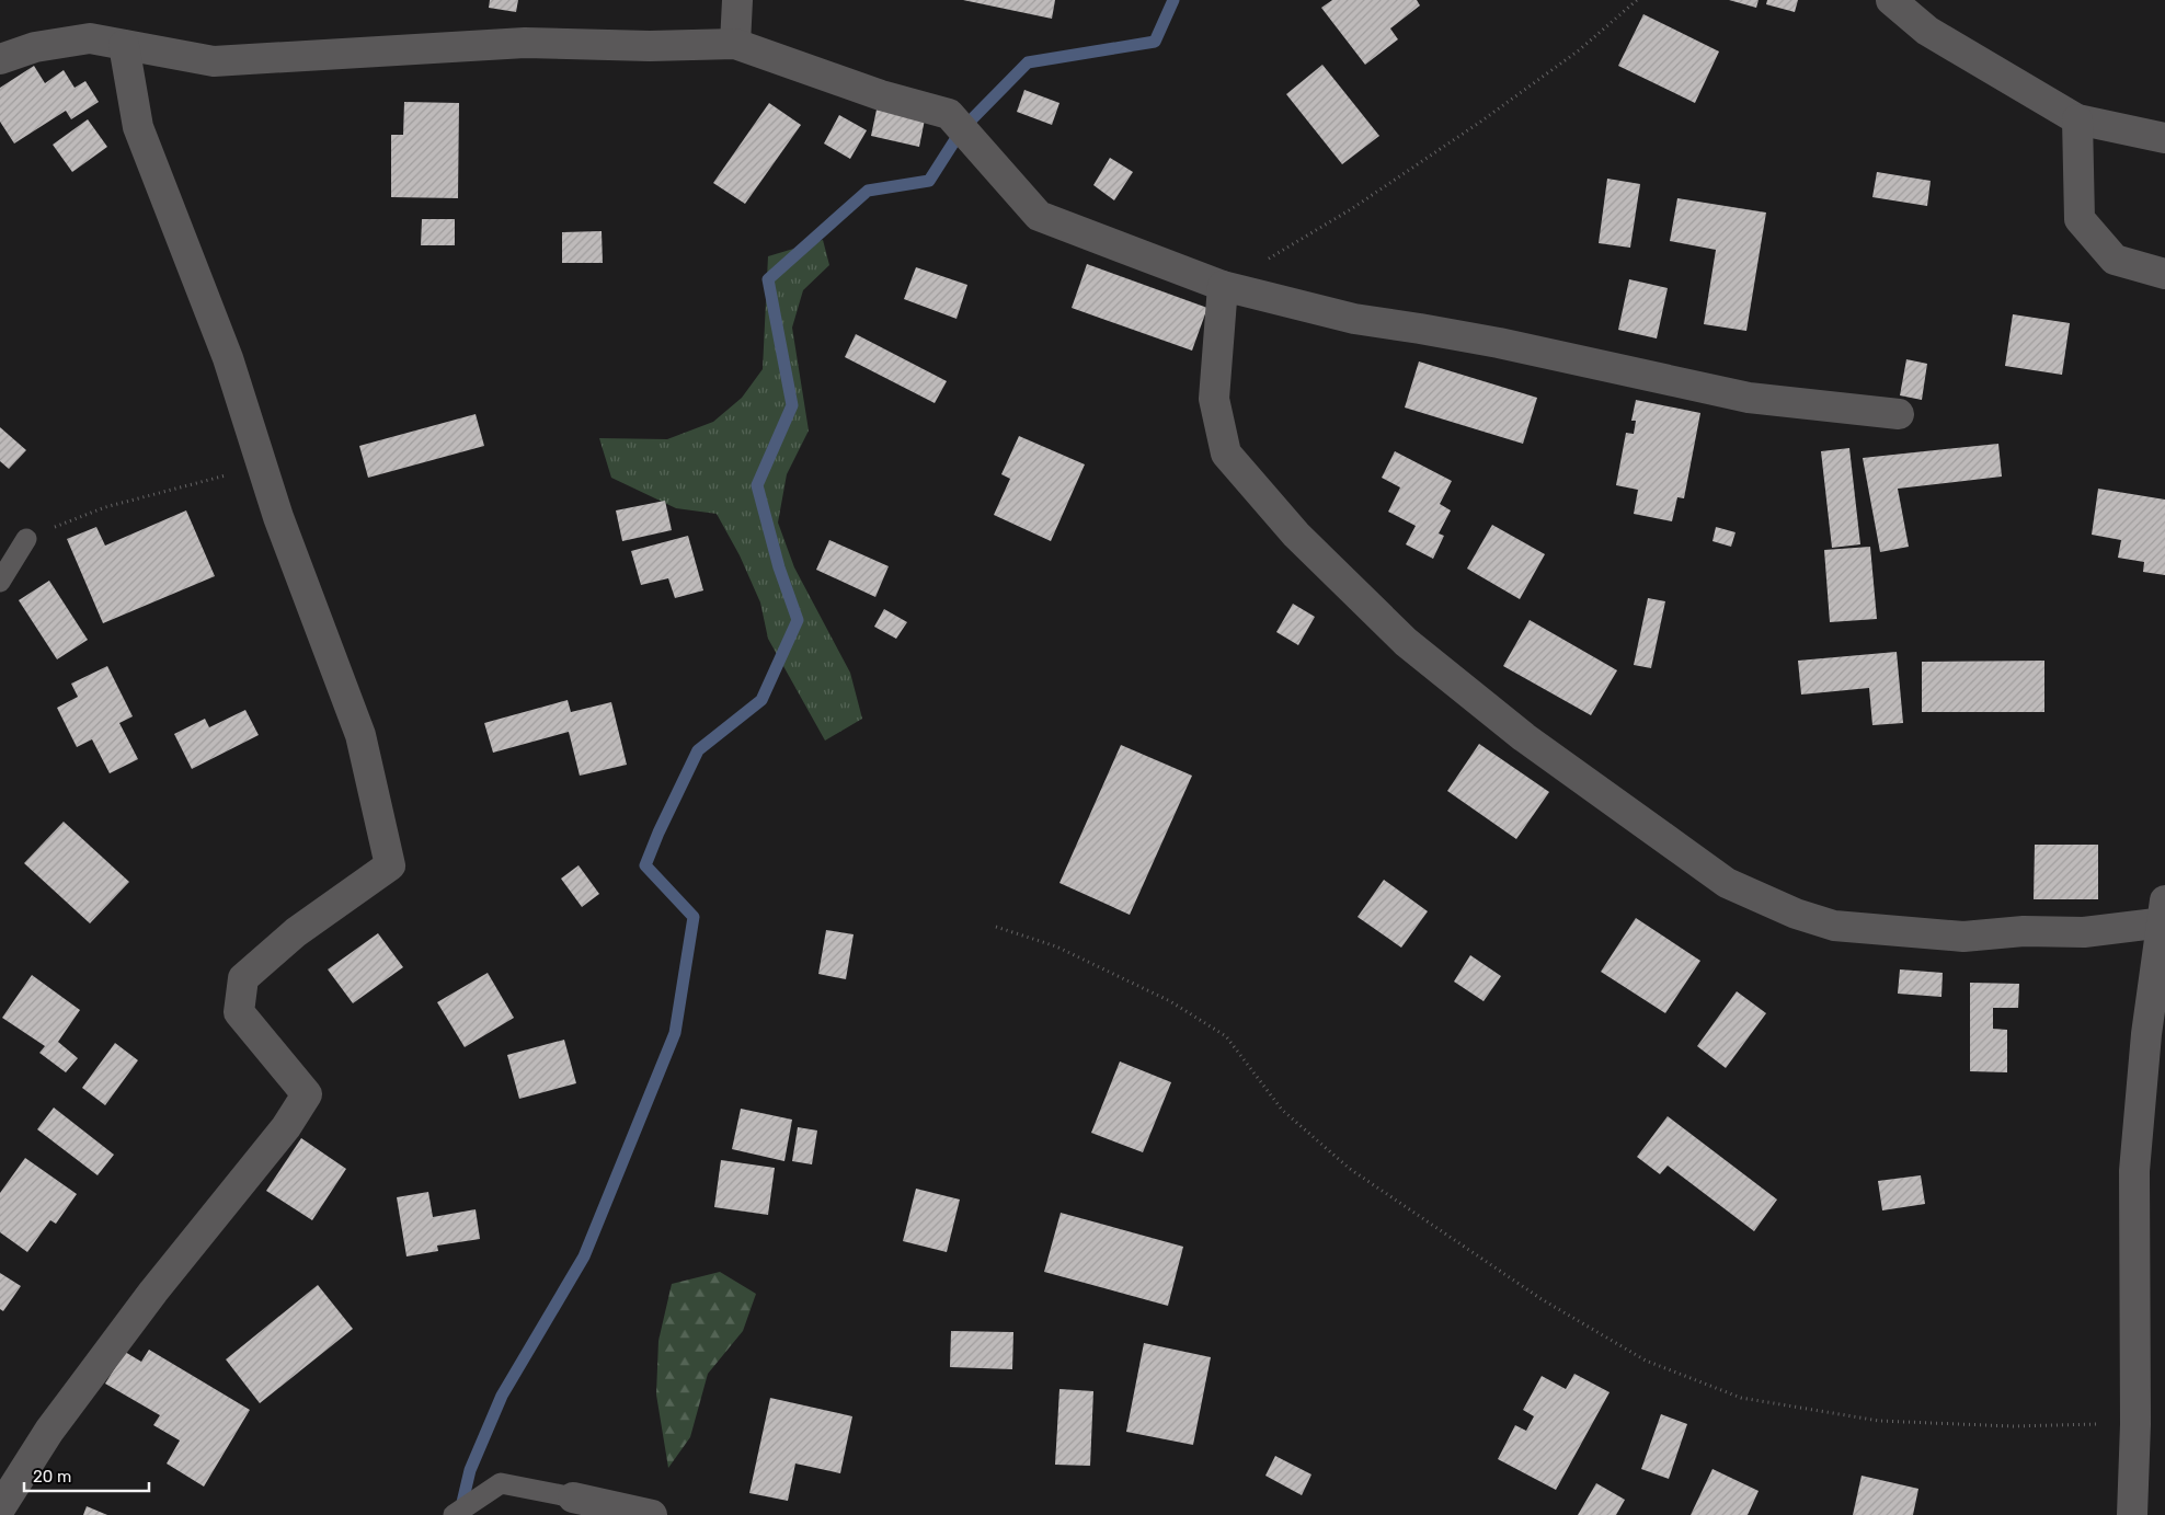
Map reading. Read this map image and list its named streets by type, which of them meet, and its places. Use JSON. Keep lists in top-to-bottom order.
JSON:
{
  "scale_bar": "20 m"
}
